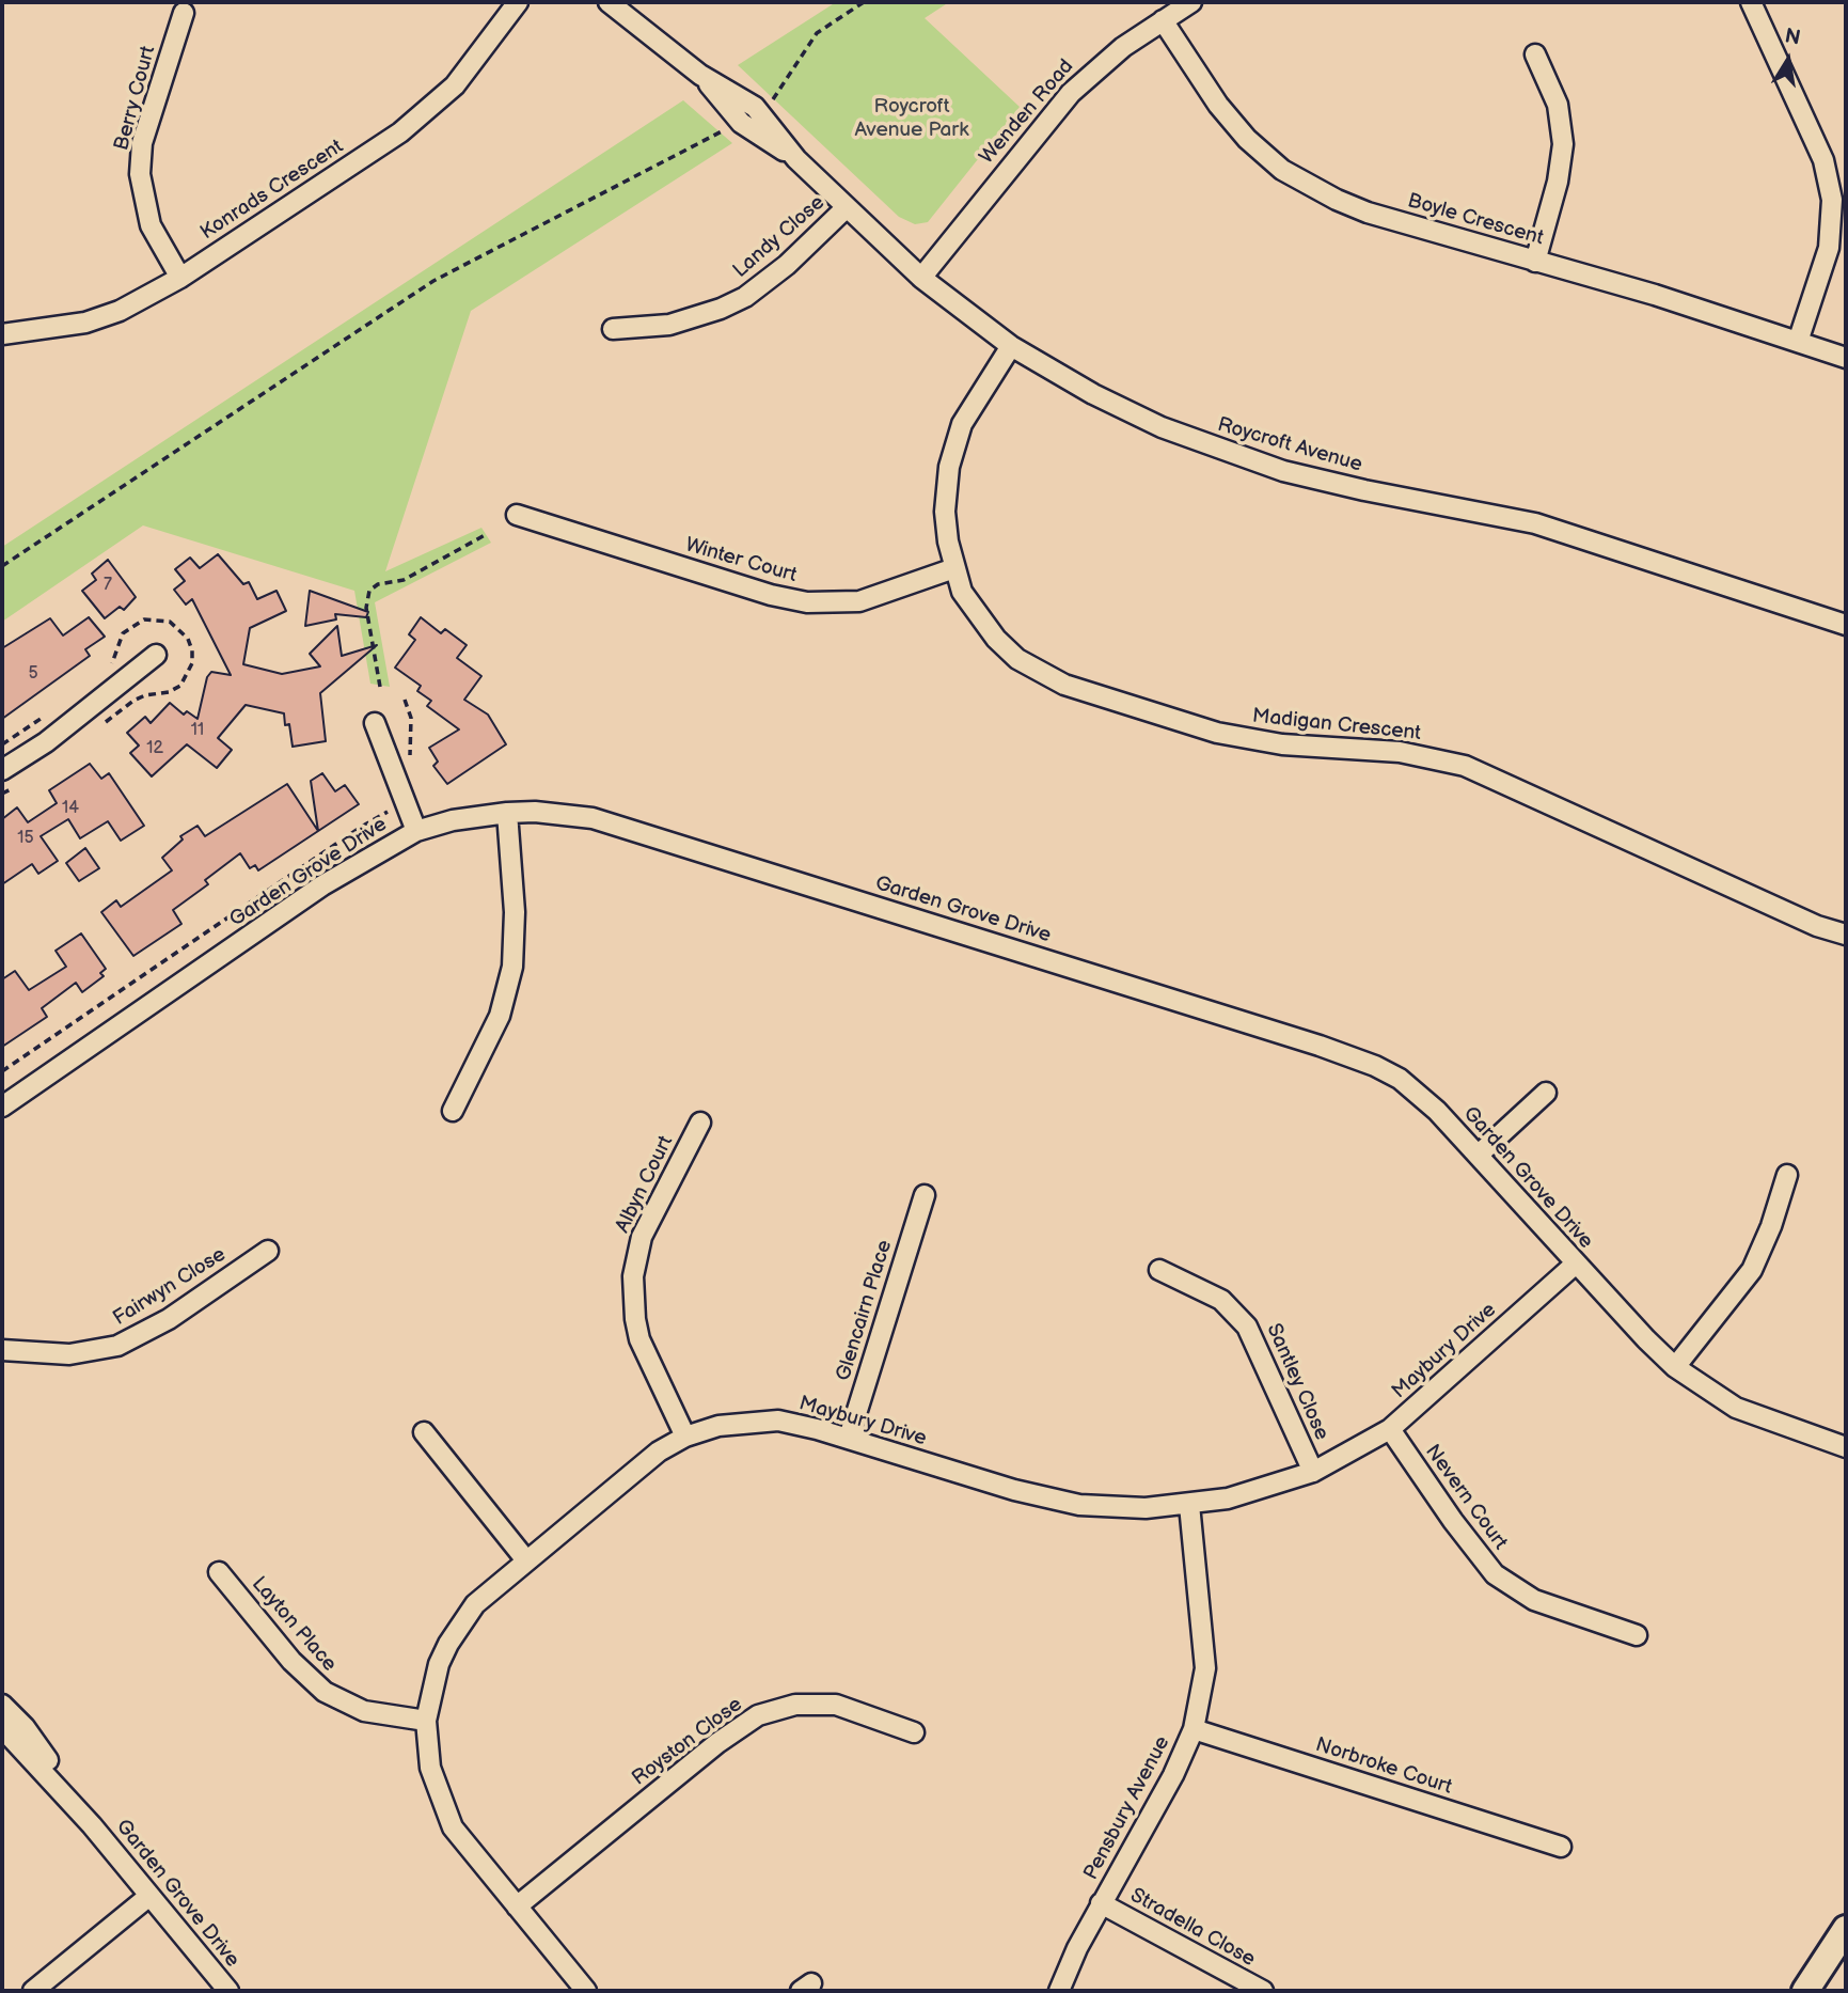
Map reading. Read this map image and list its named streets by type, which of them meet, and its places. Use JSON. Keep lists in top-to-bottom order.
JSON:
{
  "streets": {
    "street": [
      "Berry Court",
      "Wenden Road",
      "Konrads Crescent",
      "Boyle Crescent",
      "Landy Close",
      "Roycroft Avenue",
      "Winter Court",
      "Madigan Crescent",
      "Garden Grove Drive",
      "Albyn Court",
      "Fairwyn Close",
      "Glencairn Place",
      "Maybury Drive",
      "Santley Close",
      "Nevern Court",
      "Layton Place",
      "Royston Close",
      "Norbroke Court",
      "Pensbury Avenue",
      "Stradella Close"
    ]
  },
  "crossings": [
    ["Berry Court", "Konrads Crescent"],
    ["Wenden Road", "Boyle Crescent"],
    ["Wenden Road", "Roycroft Avenue"],
    ["Landy Close", "Roycroft Avenue"],
    ["Roycroft Avenue", "Madigan Crescent"],
    ["Winter Court", "Madigan Crescent"],
    ["Garden Grove Drive", "Maybury Drive"],
    ["Albyn Court", "Maybury Drive"],
    ["Glencairn Place", "Maybury Drive"],
    ["Maybury Drive", "Santley Close"],
    ["Maybury Drive", "Nevern Court"],
    ["Maybury Drive", "Layton Place"],
    ["Maybury Drive", "Royston Close"],
    ["Maybury Drive", "Pensbury Avenue"],
    ["Norbroke Court", "Pensbury Avenue"],
    ["Pensbury Avenue", "Stradella Close"]
  ],
  "parks": ["Roycroft Avenue Park"],
  "house_numbers": [
    "7",
    "5",
    "11",
    "12",
    "14",
    "15"
  ],
  "north": "top"
}
